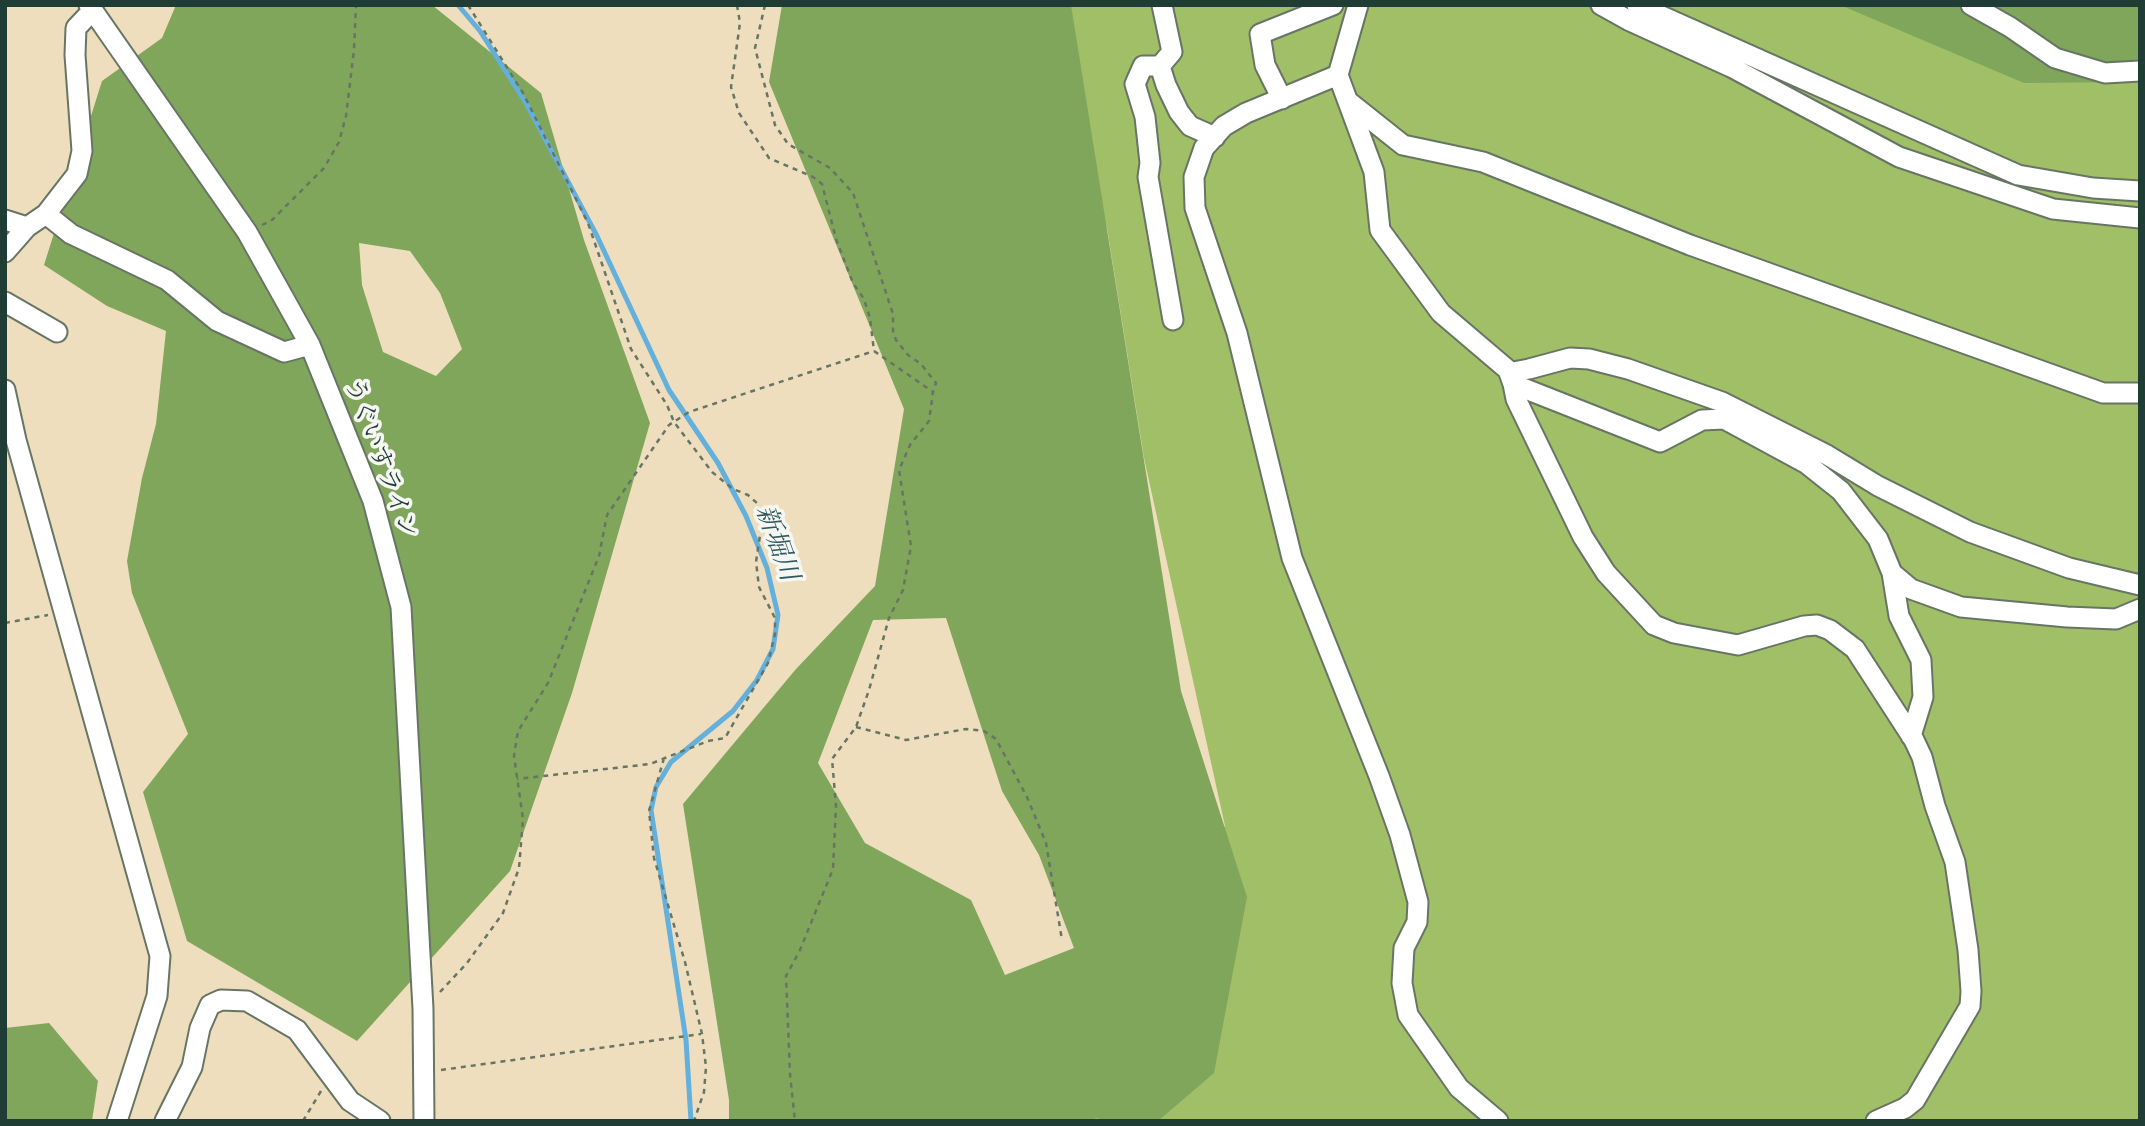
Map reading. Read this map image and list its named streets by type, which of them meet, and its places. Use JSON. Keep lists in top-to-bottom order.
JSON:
{
  "streets": {
    "street": ["うぐいすライン"]
  },
  "water": ["新堀川"]
}
